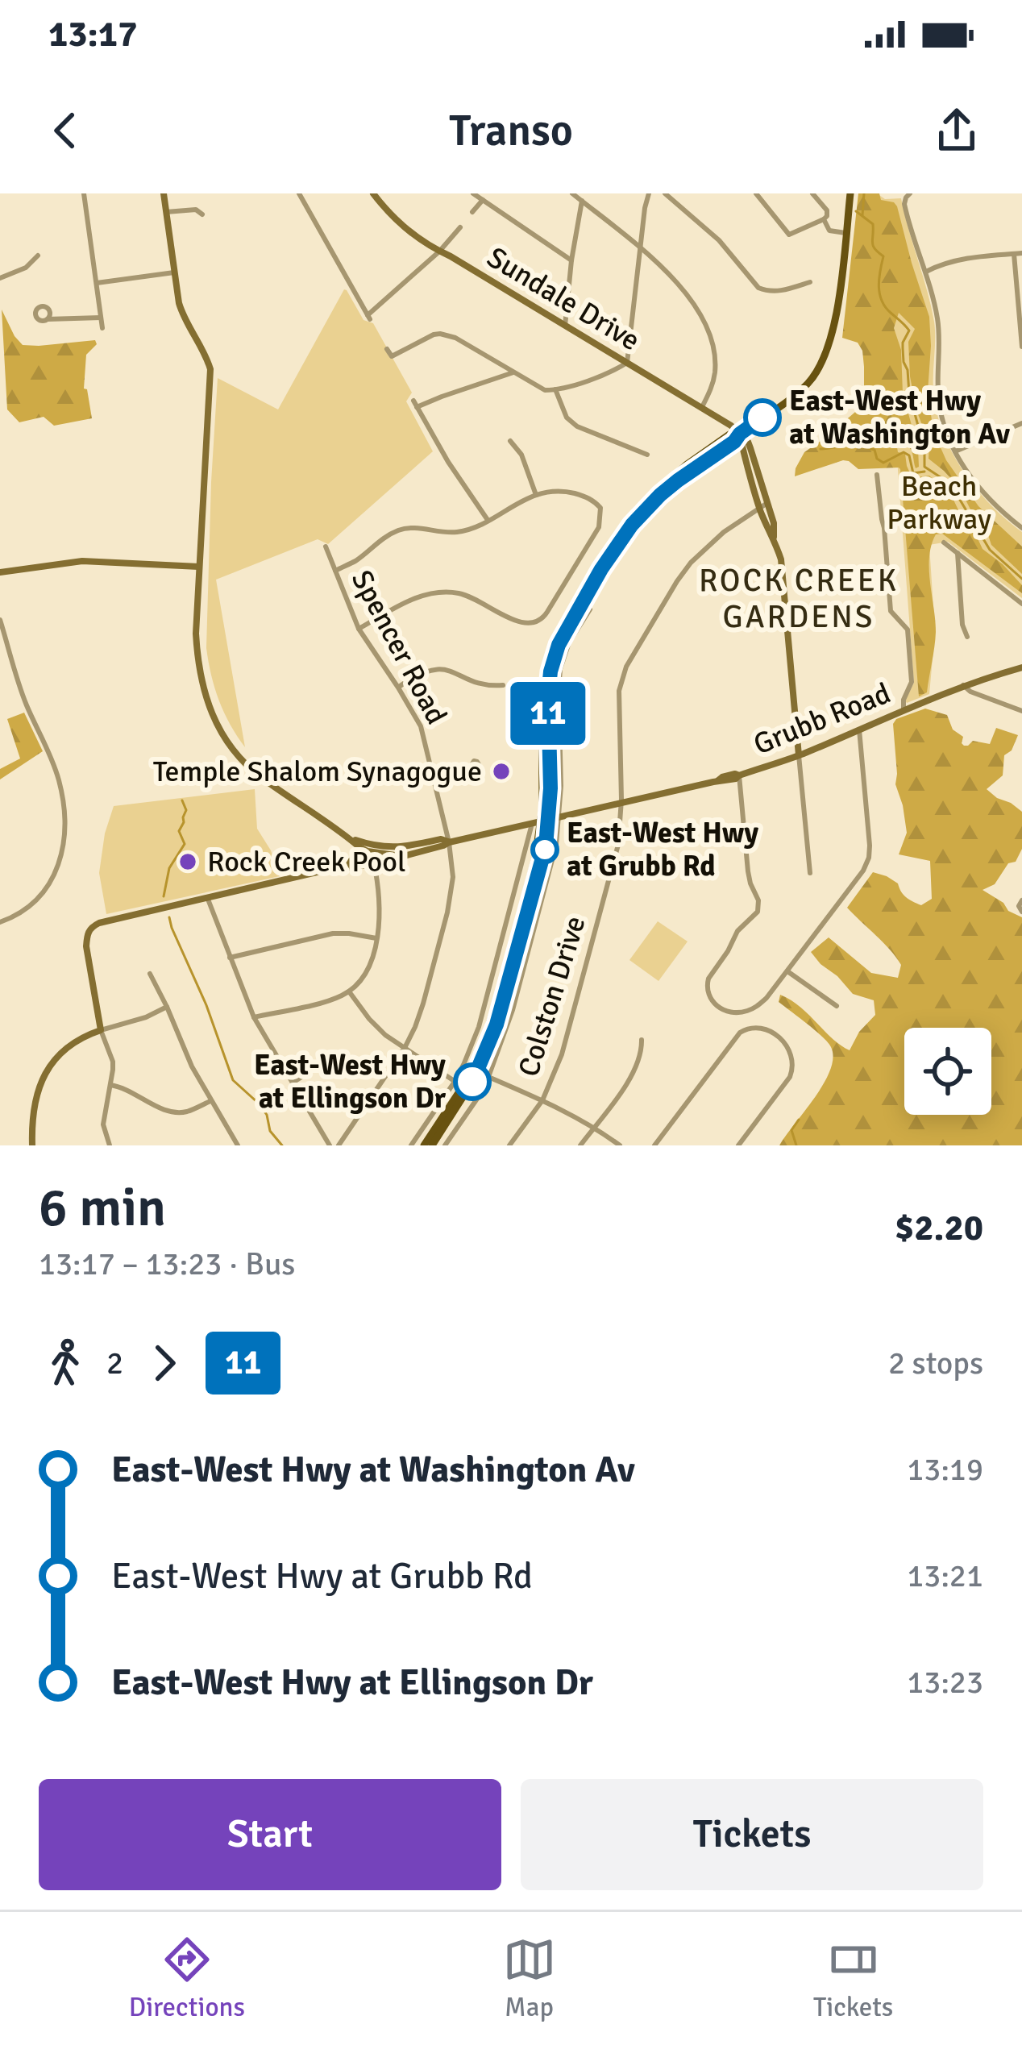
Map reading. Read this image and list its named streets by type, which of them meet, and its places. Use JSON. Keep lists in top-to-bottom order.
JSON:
{
  "streets": {
    "street": [
      "Sundale Drive",
      "Spencer Road",
      "Grubb Road",
      "Colston Drive"
    ]
  },
  "crossings": [
    ["Spencer Road", "Grubb Road"],
    ["Grubb Road", "Colston Drive"]
  ],
  "districts": ["ROCK CREEK GARDENS"],
  "parks": ["Beach Parkway"],
  "places": [
    "East-West Hwy at Washington Av",
    "Temple Shalom Synagogue",
    "East-West Hwy at Grubb Rd",
    "Rock Creek Pool",
    "East-West Hwy at Ellingson Dr"
  ],
  "lines": ["bus line 11"],
  "page": {
    "status": "13:17",
    "header": "Transo",
    "on_map": "11",
    "heading": ["6 min", "13:17 – 13:23 · Bus", "$2.20"],
    "legs": ["2", "11", "2 stops"],
    "list": [
      {
        "name": "East-West Hwy at Washington Av",
        "value": "13:19"
      },
      {
        "name": "East-West Hwy at Grubb Rd",
        "value": "13:21"
      },
      {
        "name": "East-West Hwy at Ellingson Dr",
        "value": "13:23"
      }
    ],
    "buttons": ["Start", "Tickets"],
    "tabs": ["Directions", "Map", "Tickets"]
  }
}
